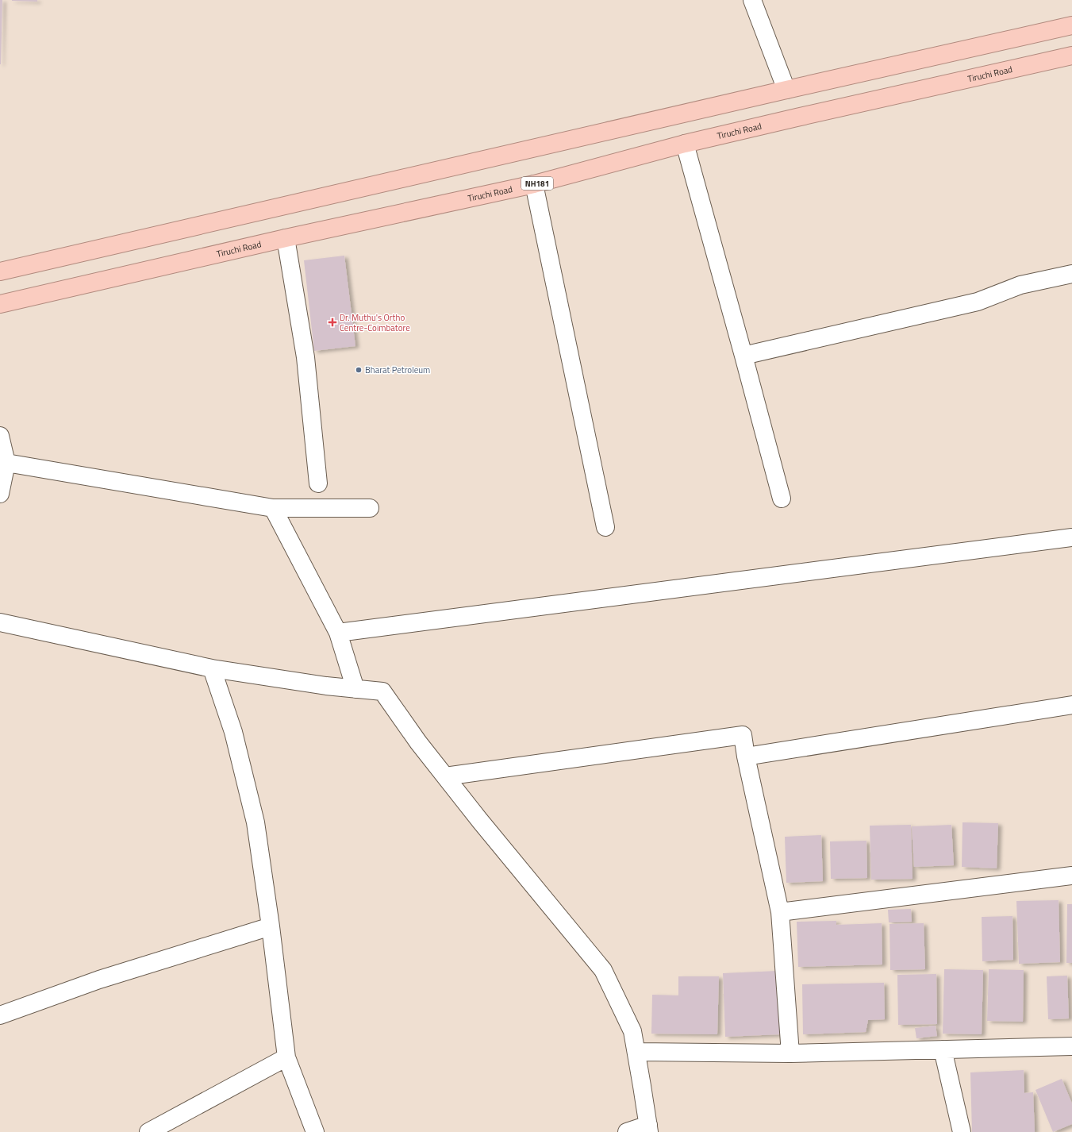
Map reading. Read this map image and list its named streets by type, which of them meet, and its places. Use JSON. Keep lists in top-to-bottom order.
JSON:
{
  "streets": {
    "highway": ["Tiruchi Road", "NH181"]
  },
  "places": {
    "health": ["Dr. Muthu's Ortho Centre-Coimbatore"],
    "other": ["Bharat Petroleum"]
  }
}
